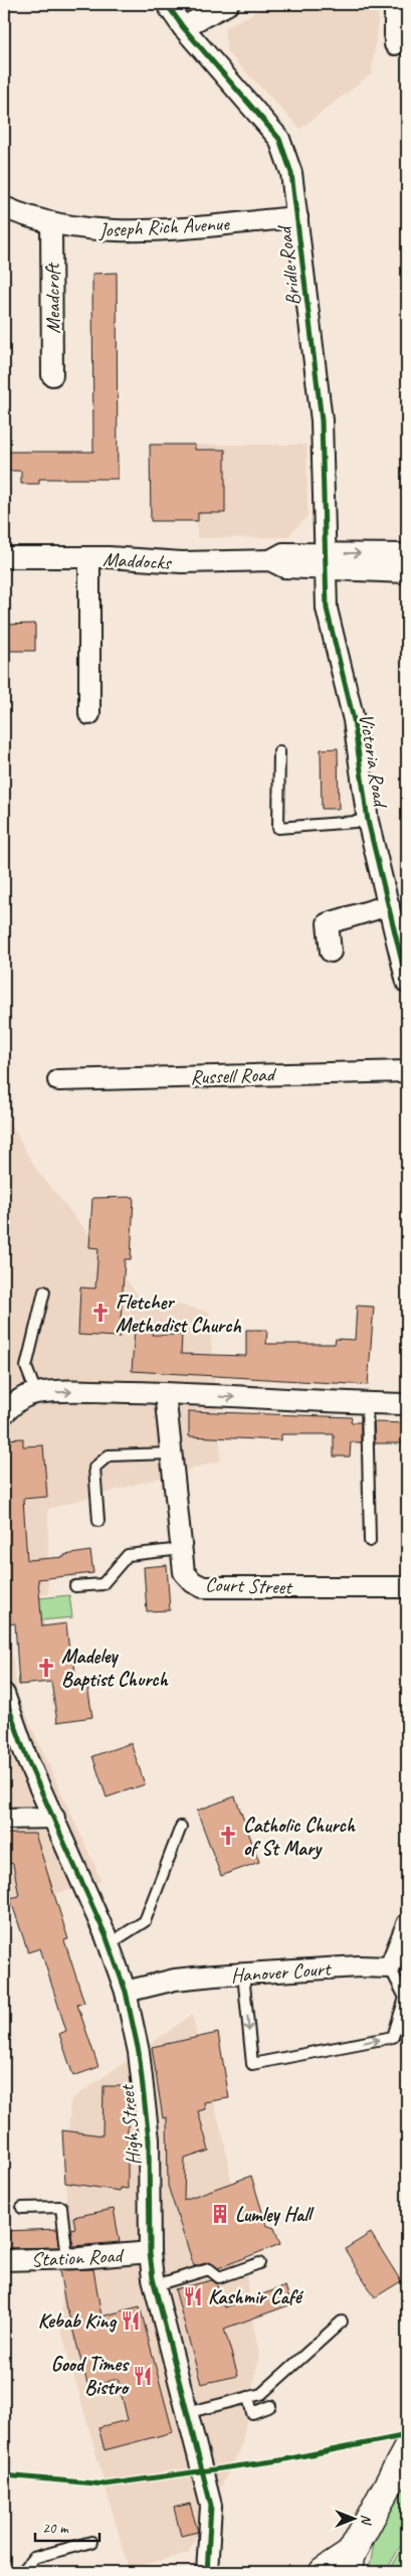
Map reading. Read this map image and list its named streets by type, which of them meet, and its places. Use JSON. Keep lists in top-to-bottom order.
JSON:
{
  "streets": {
    "street": [
      "Joseph Rich Avenue",
      "Bridle Road",
      "Meadcroft",
      "Maddocks",
      "Victoria Road",
      "Russell Road",
      "Court Street",
      "Hanover Court",
      "High Street",
      "Station Road"
    ]
  },
  "crossings": [
    ["Joseph Rich Avenue", "Bridle Road"],
    ["Joseph Rich Avenue", "Meadcroft"],
    ["Bridle Road", "Maddocks"],
    ["Bridle Road", "Victoria Road"],
    ["Maddocks", "Victoria Road"],
    ["Hanover Court", "High Street"],
    ["High Street", "Station Road"]
  ],
  "places": {
    "church": ["Fletcher Methodist Church", "Madeley Baptist Church", "Catholic Church of St Mary"],
    "building": ["Lumley Hall"],
    "restaurant": ["Kashmir Café", "Kebab King", "Good Times Bistro"]
  },
  "scale_bar": "20 m",
  "north": "right"
}
